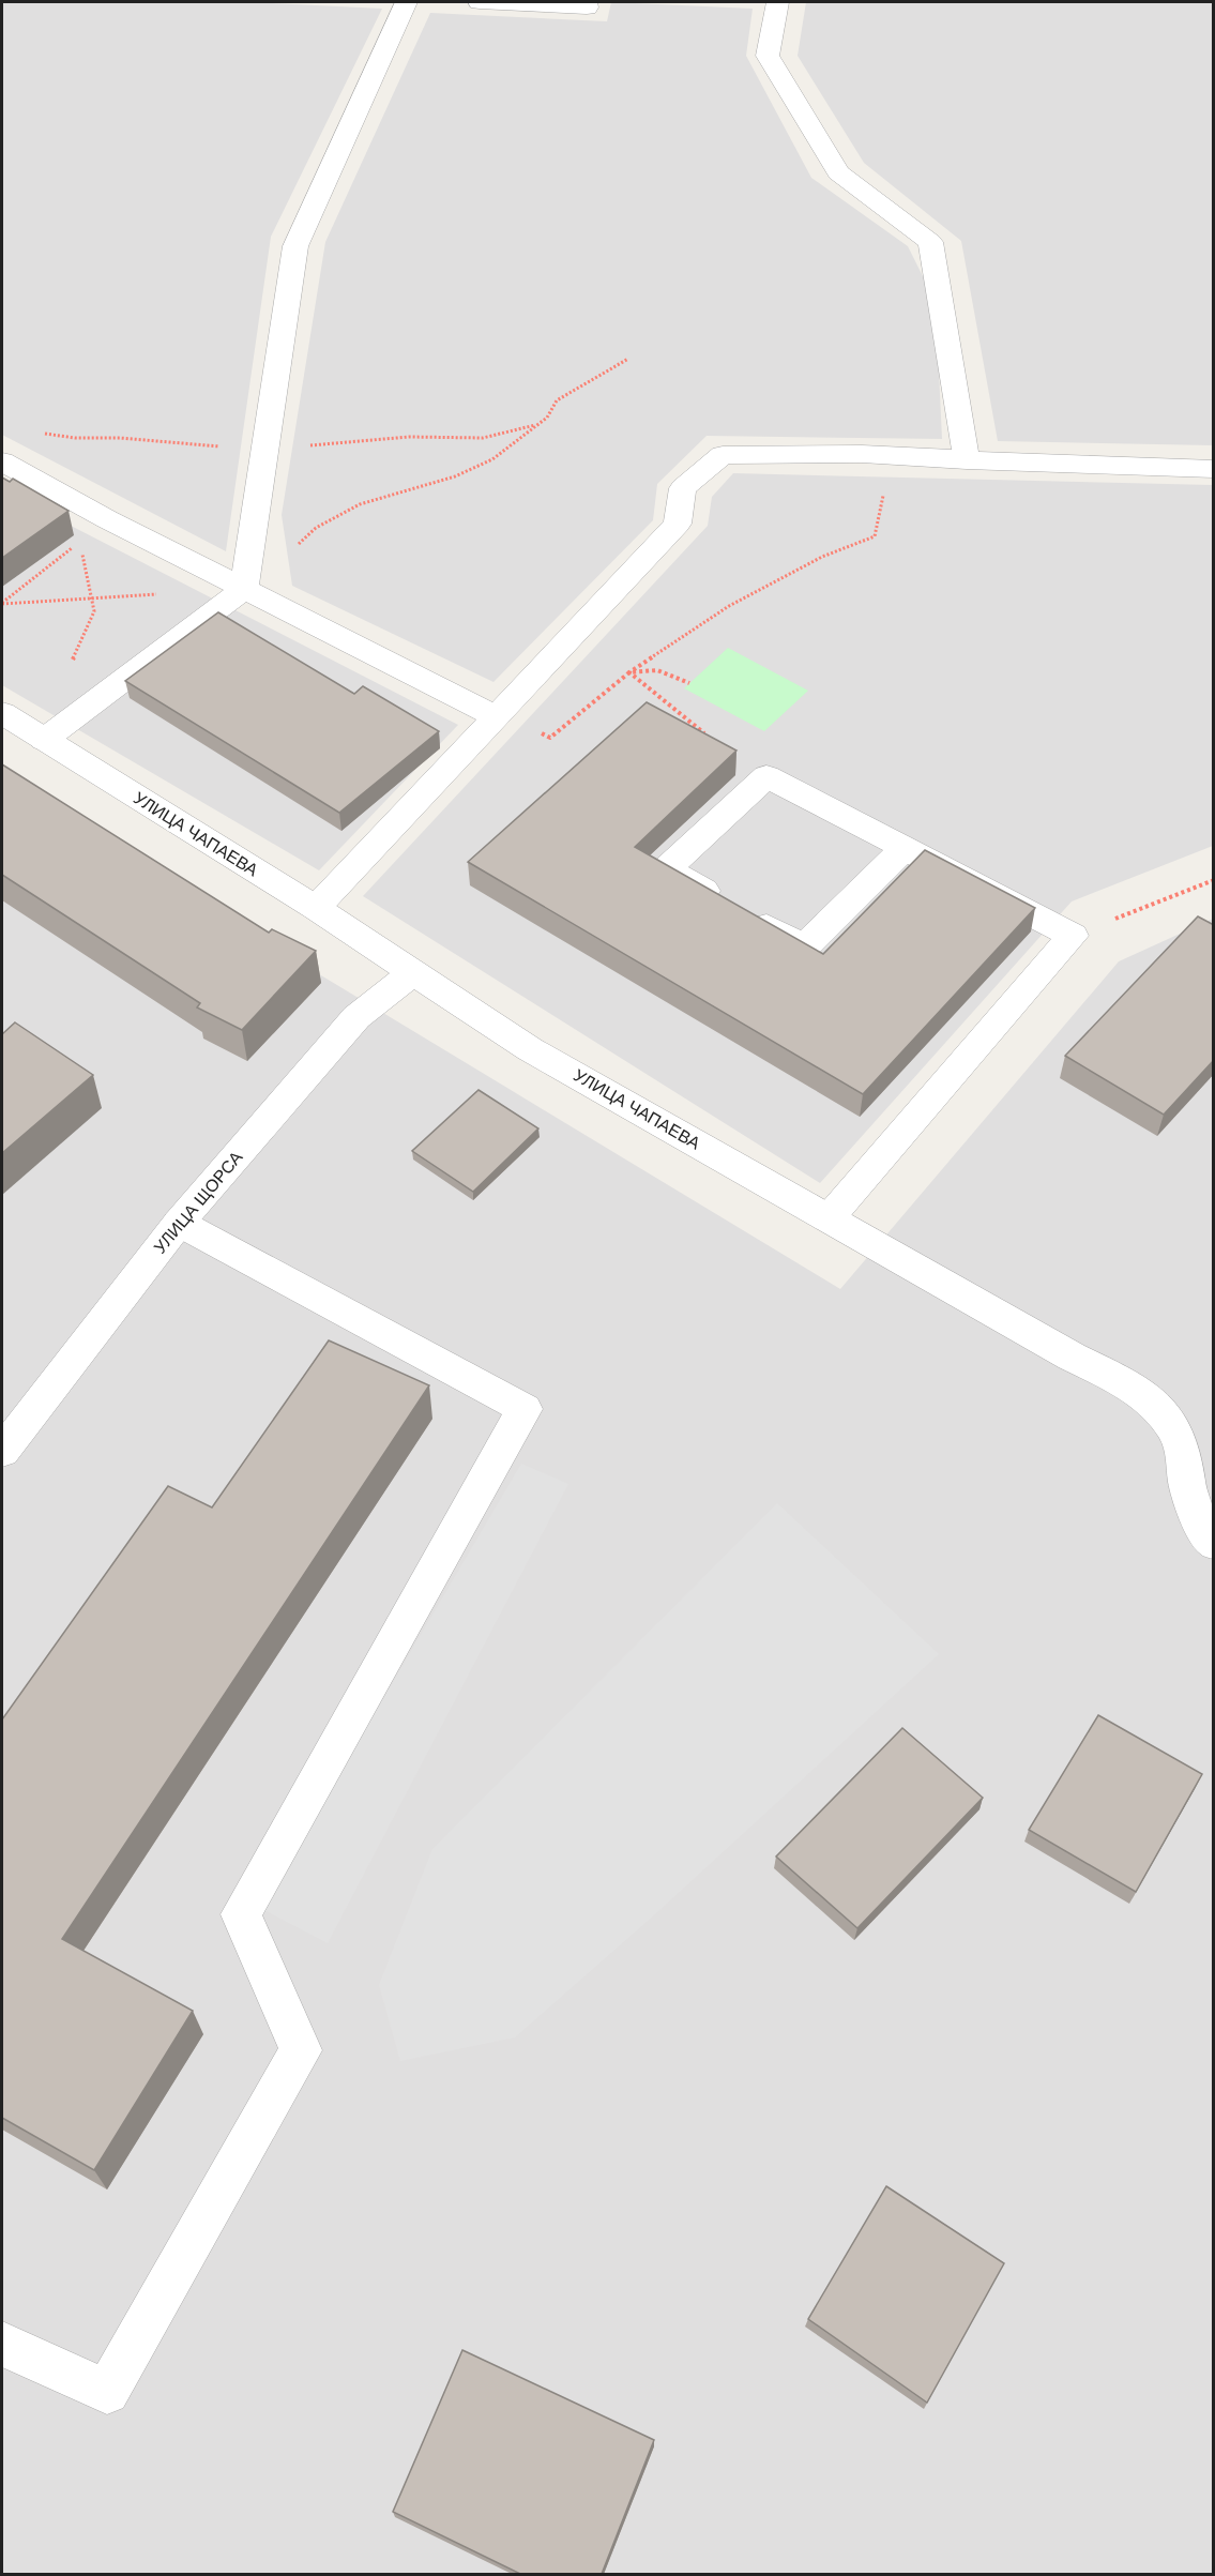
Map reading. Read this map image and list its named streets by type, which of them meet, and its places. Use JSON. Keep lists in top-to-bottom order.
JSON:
{
  "streets": {
    "street": ["УЛИЦА ЧАПАЕВА", "УЛИЦА ЩОРСА"]
  },
  "crossings": [
    ["УЛИЦА ЧАПАЕВА", "УЛИЦА ЩОРСА"]
  ]
}
